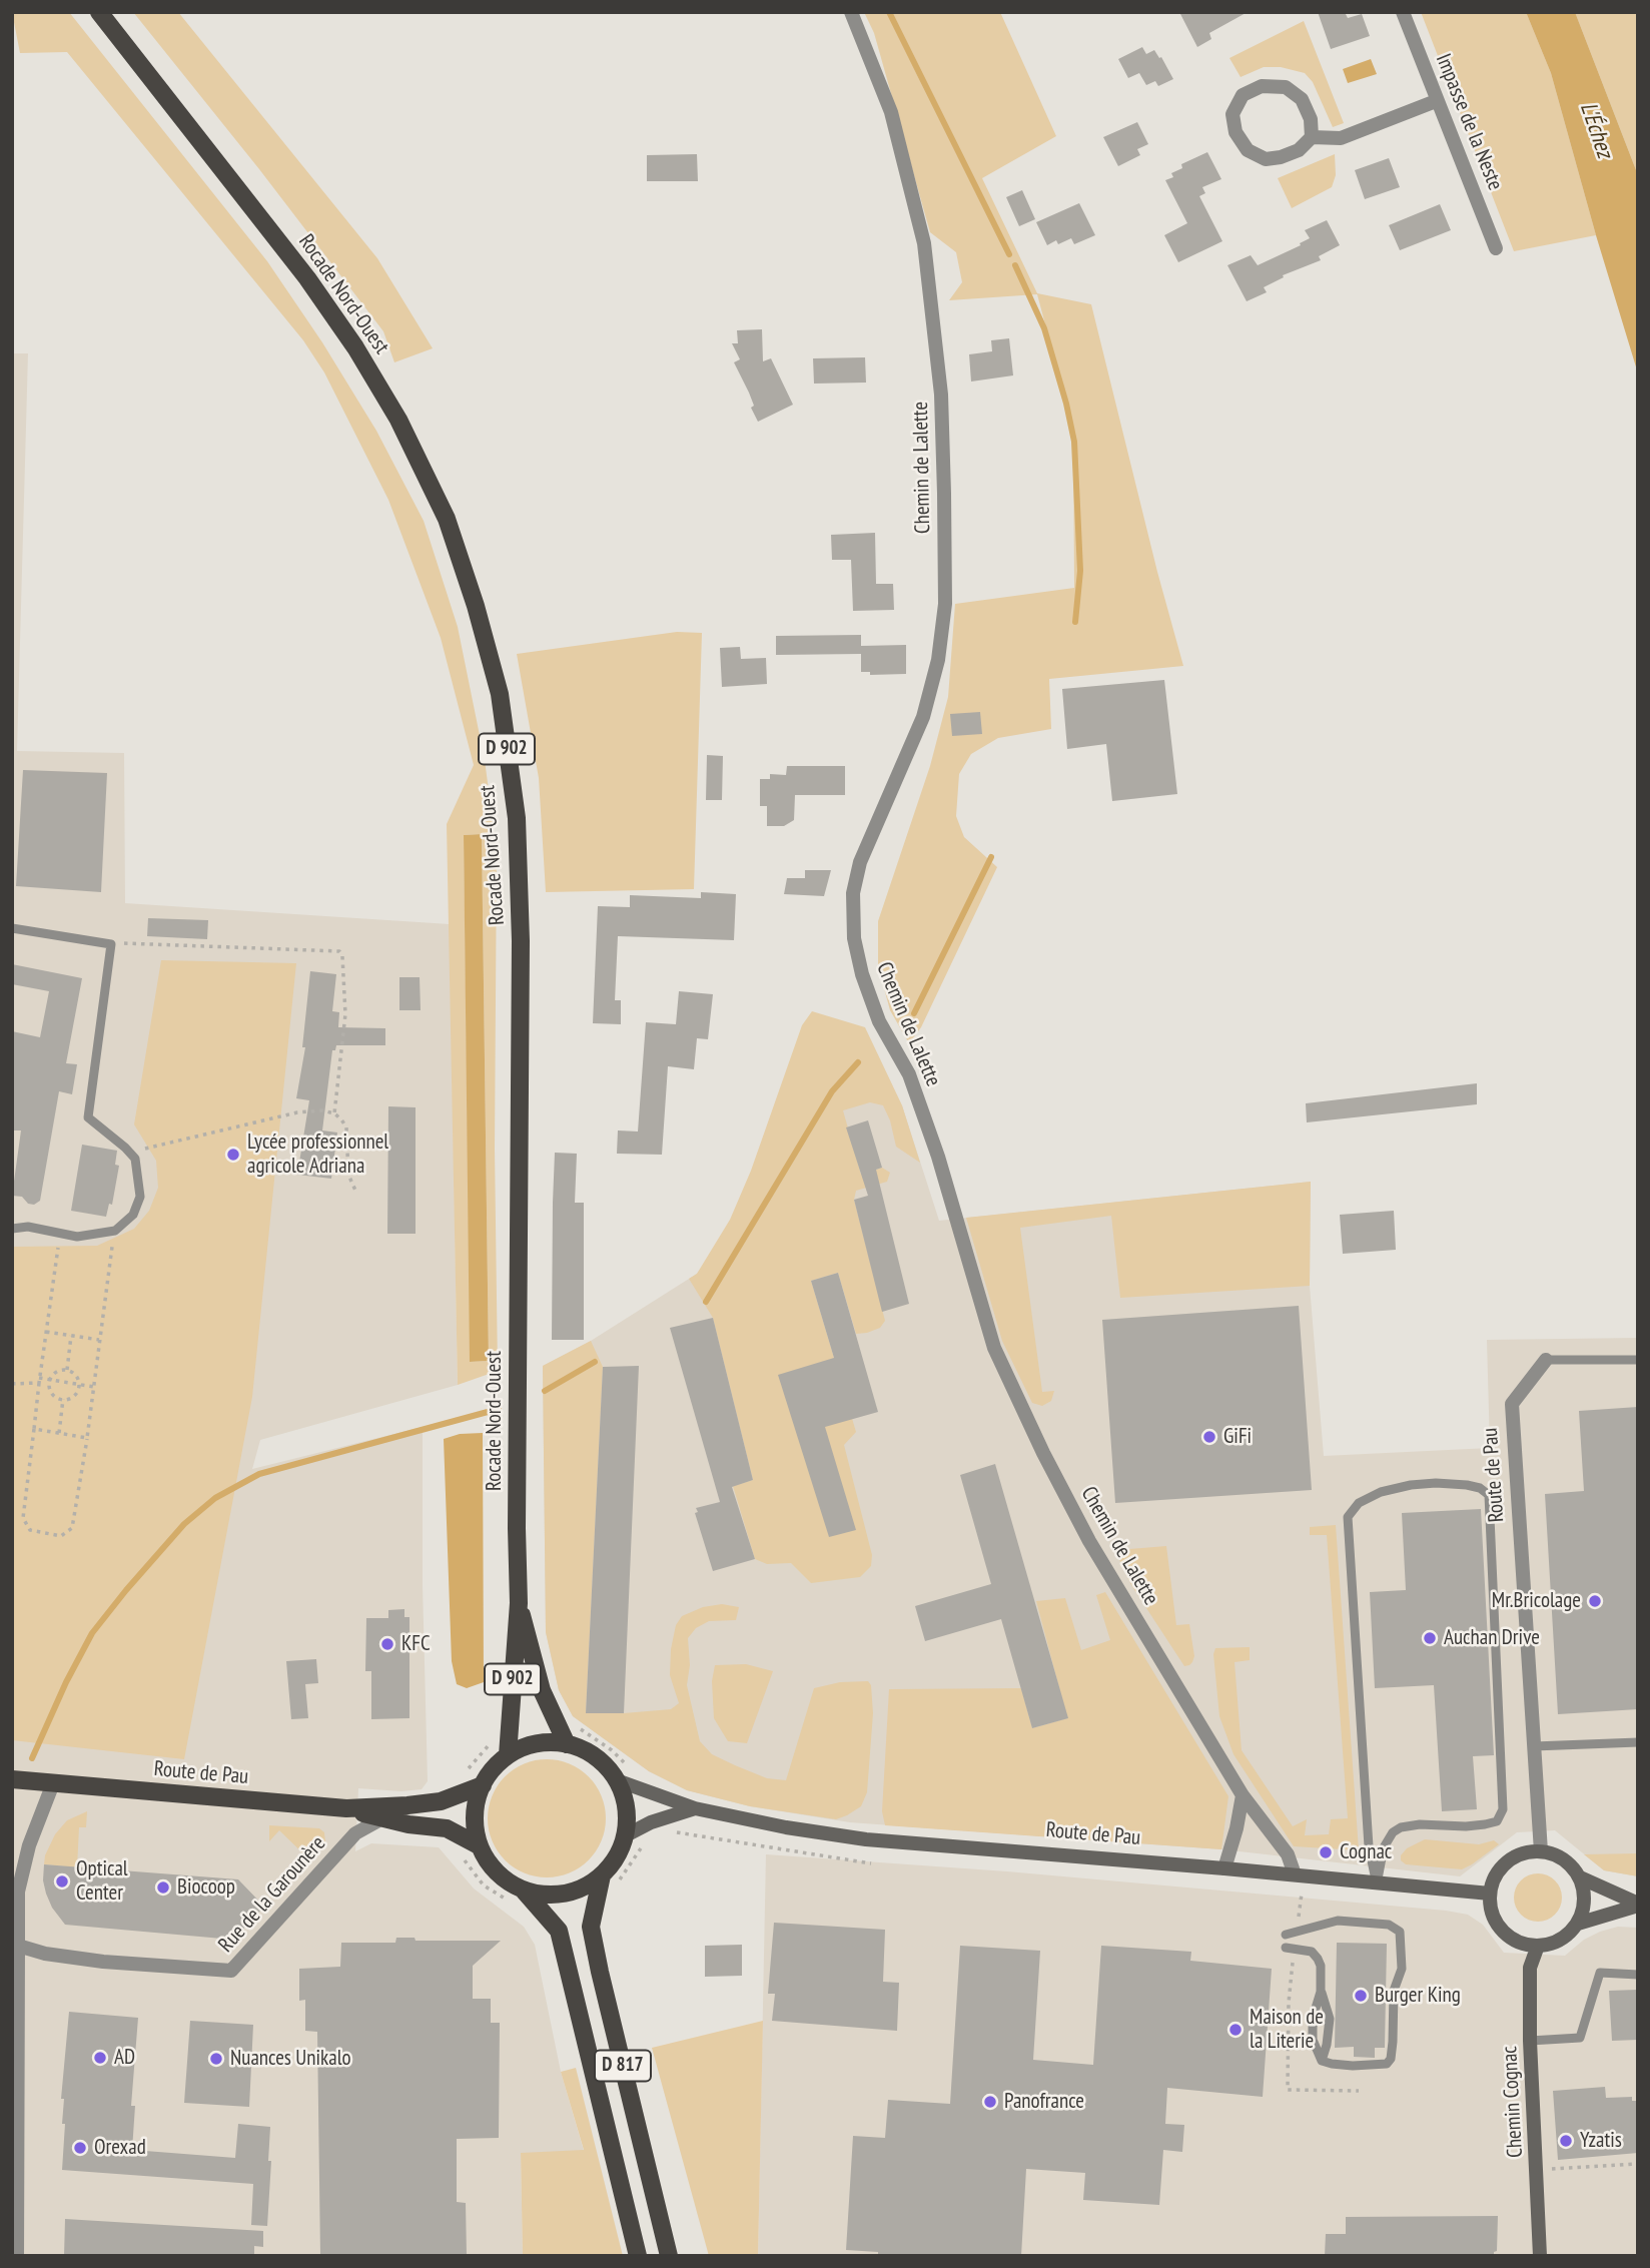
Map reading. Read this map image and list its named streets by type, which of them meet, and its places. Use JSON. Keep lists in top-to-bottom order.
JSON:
{
  "streets": {
    "main road": [
      "Rocade Nord-Ouest",
      "D 902",
      "Route de Pau",
      "D 817",
      "Chemin Cognac"
    ],
    "street": ["Impasse de la Neste", "Chemin de Lalette", "Rue de la Garounère"]
  },
  "crossings": [
    ["Rocade Nord-Ouest", "Route de Pau"],
    ["Rocade Nord-Ouest", "D 817"],
    ["Chemin de Lalette", "Route de Pau"],
    ["Route de Pau", "Rue de la Garounère"],
    ["Route de Pau", "D 817"],
    ["Route de Pau", "Chemin Cognac"]
  ],
  "water": ["L'Échez"],
  "places": [
    "Lycée professionnel agricole Adriana",
    "GiFi",
    "Mr.Bricolage",
    "Auchan Drive",
    "KFC",
    "Cognac",
    "Optical Center",
    "Biocoop",
    "Burger King",
    "Maison de la Literie",
    "AD",
    "Nuances Unikalo",
    "Panofrance",
    "Yzatis",
    "Orexad"
  ]
}
